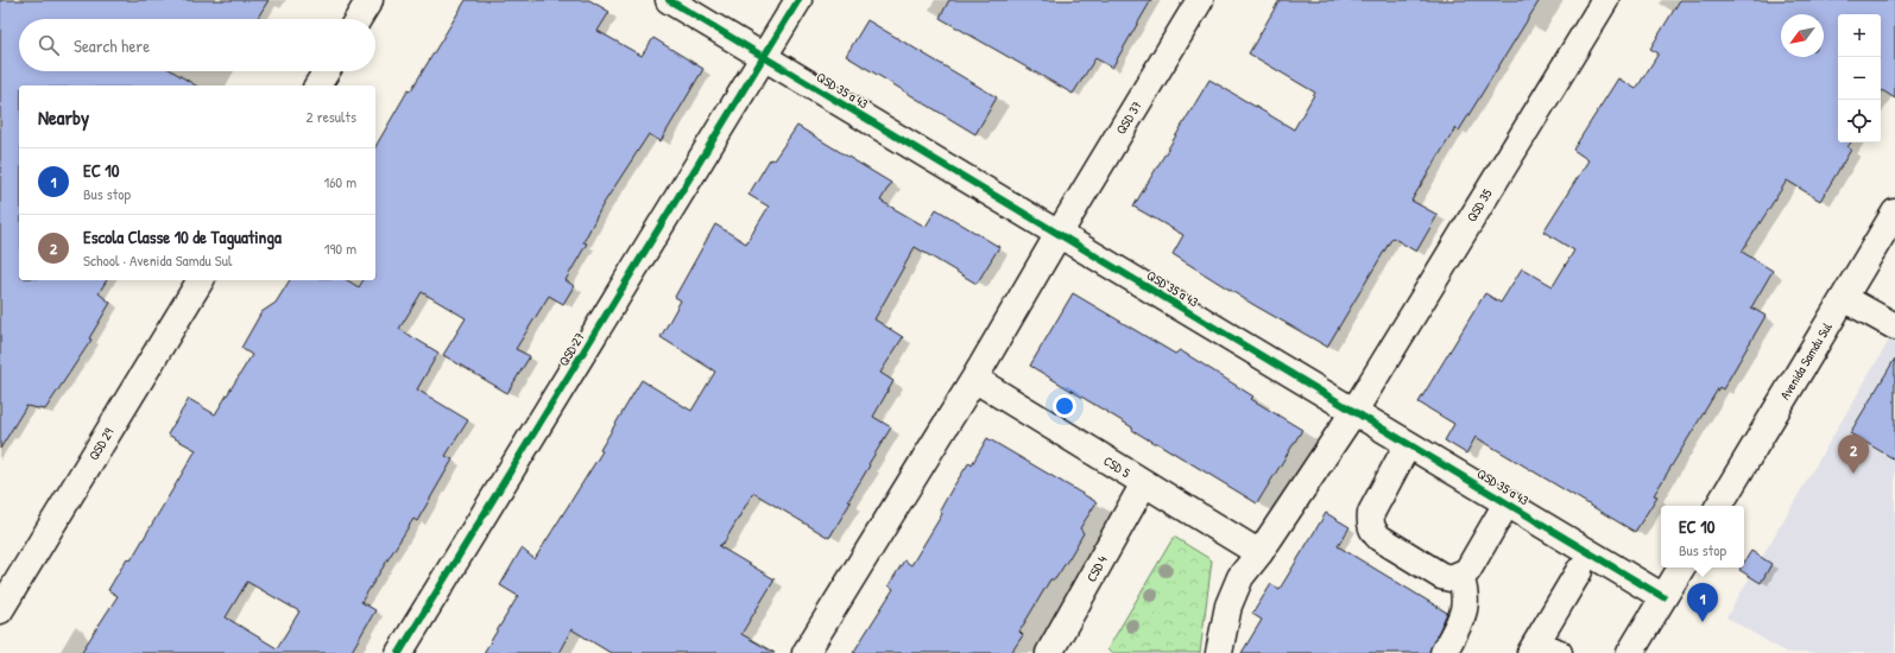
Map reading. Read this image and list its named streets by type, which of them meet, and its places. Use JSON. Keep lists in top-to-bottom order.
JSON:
{
  "streets": {
    "street": [
      "QSD 35 a 43",
      "QSD 37",
      "QSD 35",
      "QSD 27",
      "Avenida Samdu Sul",
      "QSD 29",
      "CSD 5",
      "CSD 4"
    ]
  },
  "crossings": [
    ["QSD 35 a 43", "QSD 37"],
    ["QSD 35 a 43", "QSD 35"],
    ["QSD 35 a 43", "QSD 27"],
    ["QSD 37", "CSD 5"],
    ["QSD 35", "CSD 5"],
    ["CSD 5", "CSD 4"]
  ],
  "north": "bottom left",
  "page": {
    "map_buttons": ["+", "−"],
    "search": "Search here",
    "heading": ["Nearby", "2 results"],
    "list": [
      {
        "mark": "1",
        "name": "EC 10",
        "note": "Bus stop",
        "value": "160 m"
      },
      {
        "mark": "2",
        "name": "Escola Classe 10 de Taguatinga",
        "note": "School · Avenida Samdu Sul",
        "value": "190 m"
      }
    ],
    "pins": ["2", "1"],
    "popup": ["EC 10", "Bus stop"]
  }
}
